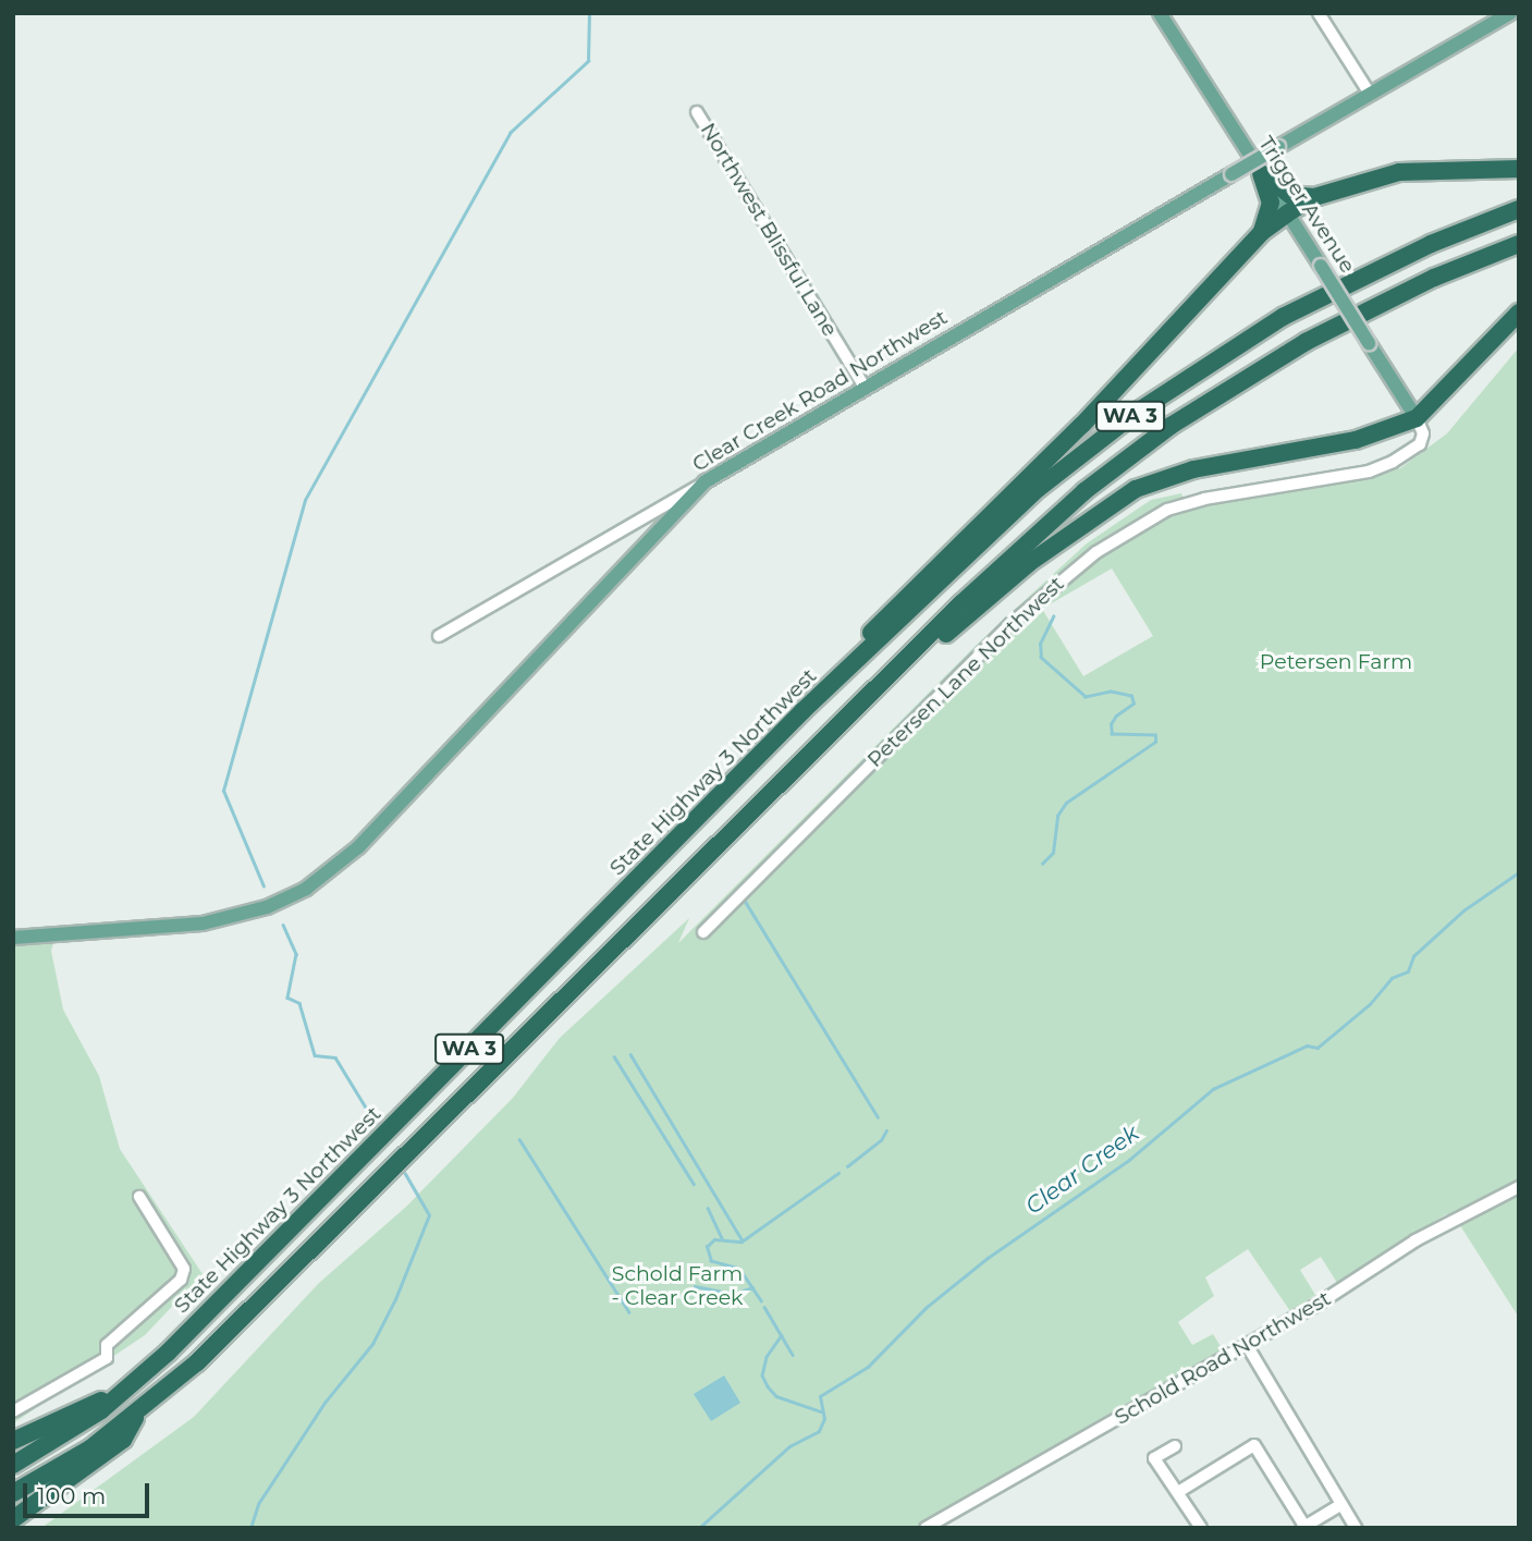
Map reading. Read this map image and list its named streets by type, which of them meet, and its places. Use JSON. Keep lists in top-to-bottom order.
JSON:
{
  "streets": {
    "highway": ["WA 3", "State Highway 3 Northwest"],
    "main road": ["Trigger Avenue", "Clear Creek Road Northwest"],
    "street": ["Northwest Blissful Lane", "Petersen Lane Northwest", "Schold Road Northwest"]
  },
  "crossings": [
    ["Trigger Avenue", "Petersen Lane Northwest"],
    ["Northwest Blissful Lane", "Clear Creek Road Northwest"]
  ],
  "water": ["Clear Creek"],
  "parks": ["Petersen Farm", "Schold Farm - Clear Creek"],
  "scale_bar": "100 m"
}
